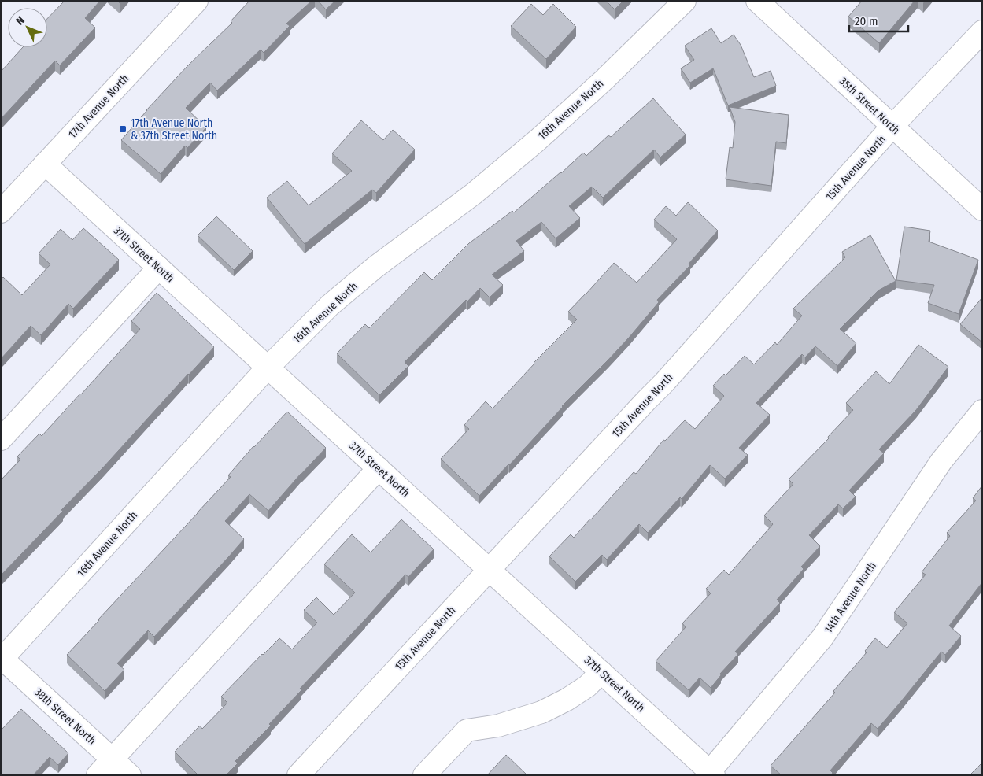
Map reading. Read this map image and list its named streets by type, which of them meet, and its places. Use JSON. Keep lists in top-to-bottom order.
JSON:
{
  "streets": {
    "street": [
      "35th Street North",
      "17th Avenue North",
      "16th Avenue North",
      "15th Avenue North",
      "37th Street North",
      "14th Avenue North",
      "38th Street North"
    ]
  },
  "crossings": [
    ["35th Street North", "15th Avenue North"],
    ["17th Avenue North", "37th Street North"],
    ["16th Avenue North", "37th Street North"],
    ["16th Avenue North", "38th Street North"],
    ["15th Avenue North", "37th Street North"],
    ["37th Street North", "14th Avenue North"]
  ],
  "places": {
    "transit": ["17th Avenue North & 37th Street North"]
  },
  "scale_bar": "20 m",
  "north": "top left"
}
